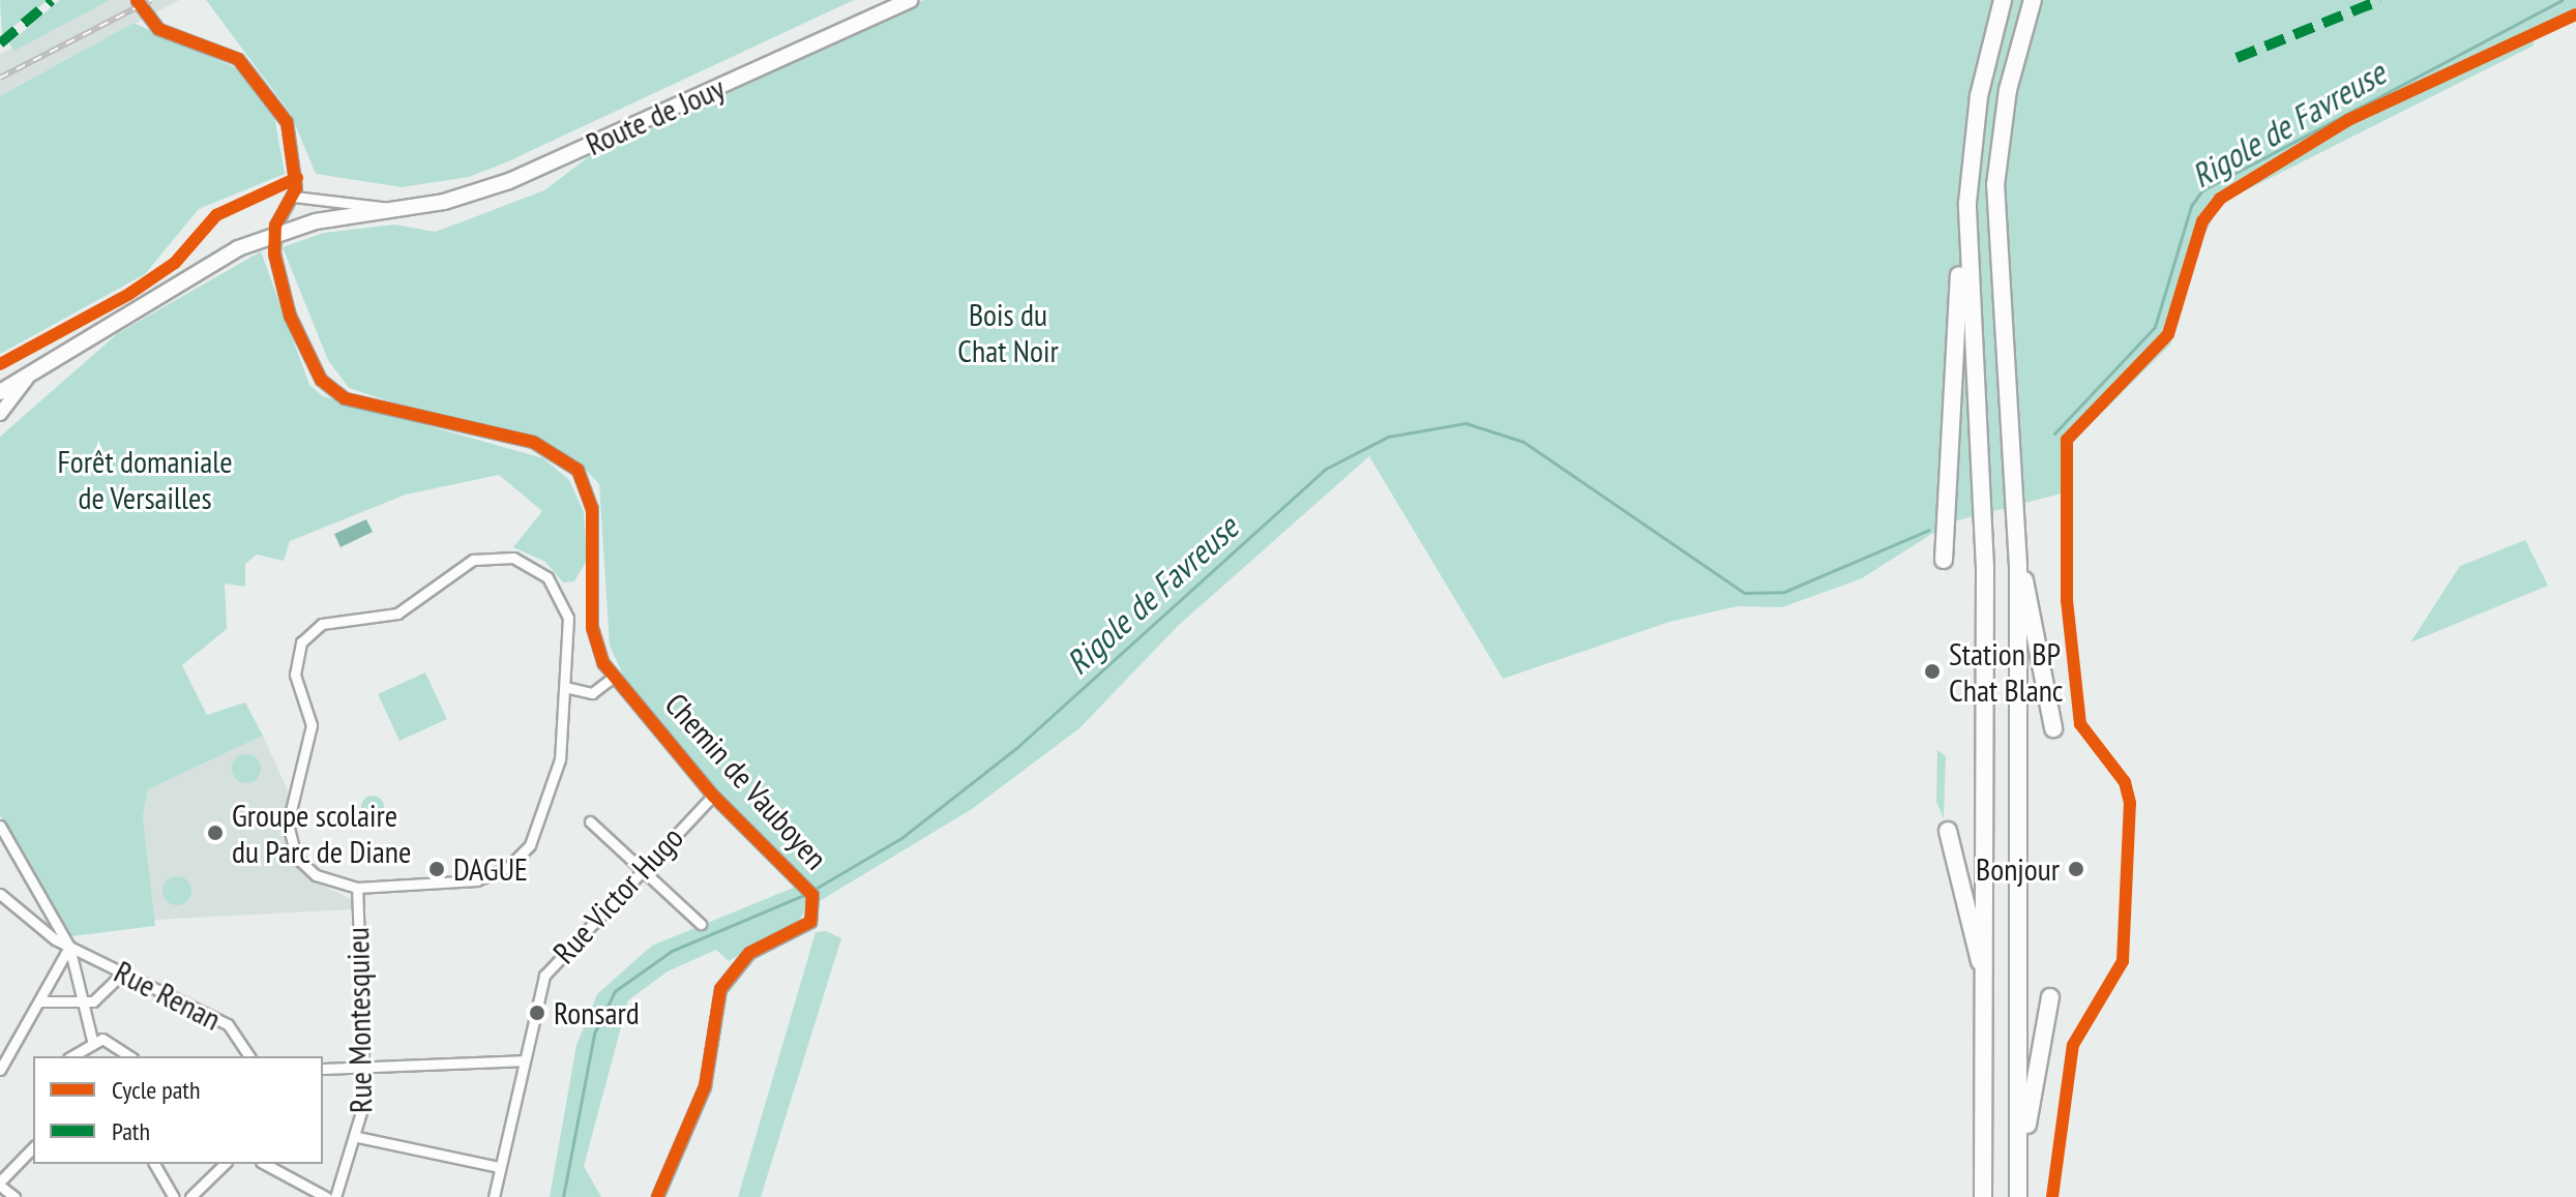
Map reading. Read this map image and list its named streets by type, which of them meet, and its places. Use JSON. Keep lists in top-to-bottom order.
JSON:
{
  "streets": {
    "main road": ["Route de Jouy"],
    "street": [
      "Chemin de Vauboyen",
      "Rue Victor Hugo",
      "Rue Renan",
      "Rue Montesquieu"
    ]
  },
  "crossings": [
    ["Route de Jouy", "Chemin de Vauboyen"],
    ["Chemin de Vauboyen", "Rue Victor Hugo"]
  ],
  "water": ["Rigole de Favreuse"],
  "parks": ["Bois du Chat Noir", "Forêt domaniale de Versailles"],
  "places": [
    "Station BP Chat Blanc",
    "Groupe scolaire du Parc de Diane",
    "DAGUE",
    "Bonjour",
    "Ronsard"
  ],
  "legend": ["Cycle path", "Path"]
}
